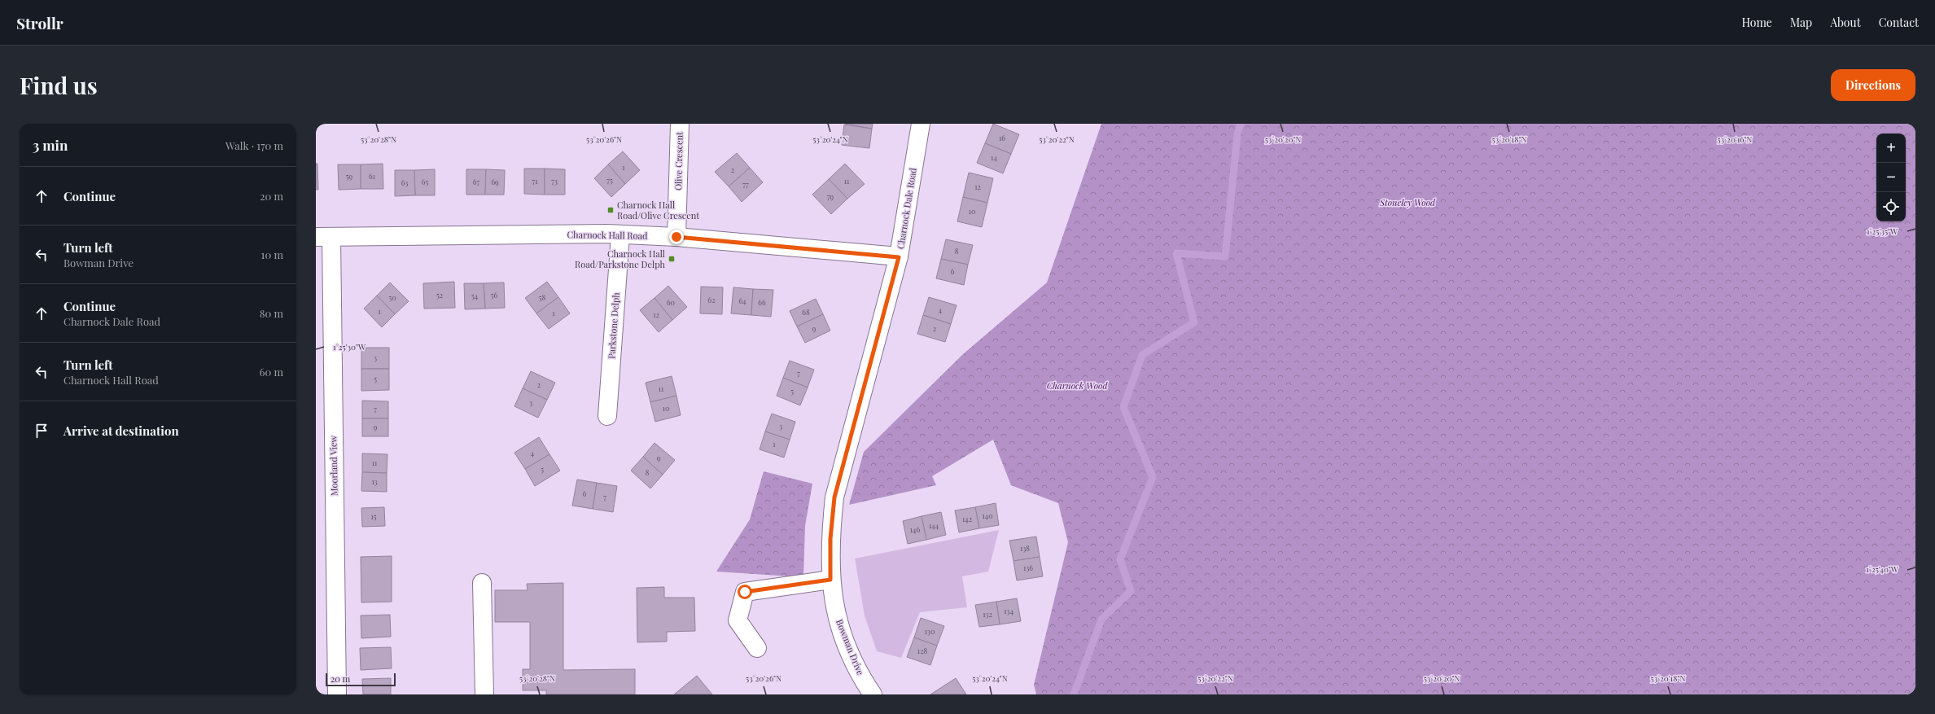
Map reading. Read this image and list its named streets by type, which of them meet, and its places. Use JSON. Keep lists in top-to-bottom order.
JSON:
{
  "streets": {
    "street": [
      "Olive Crescent",
      "Charnock Dale Road",
      "Charnock Hall Road",
      "Parkstone Delph",
      "Moorland View",
      "Bowman Drive"
    ]
  },
  "crossings": [
    ["Olive Crescent", "Charnock Hall Road"],
    ["Charnock Dale Road", "Charnock Hall Road"],
    ["Charnock Dale Road", "Bowman Drive"],
    ["Charnock Hall Road", "Parkstone Delph"],
    ["Charnock Hall Road", "Moorland View"]
  ],
  "parks": ["Stoneley Wood", "Charnock Wood"],
  "places": {
    "transit": ["Charnock Hall Road/Olive Crescent", "Charnock Hall Road/Parkstone Delph"]
  },
  "house_numbers": [
    "16",
    "14",
    "1",
    "2",
    "59",
    "61",
    "75",
    "71",
    "73",
    "11",
    "65",
    "67",
    "69",
    "63",
    "77",
    "12",
    "79",
    "10",
    "8",
    "6",
    "52",
    "56",
    "54",
    "50",
    "58",
    "62",
    "64",
    "60",
    "66",
    "4",
    "1",
    "68",
    "1",
    "12",
    "9",
    "2",
    "3",
    "7",
    "5",
    "2",
    "11",
    "5",
    "3",
    "10",
    "7",
    "3",
    "9",
    "1",
    "4",
    "9",
    "11",
    "5",
    "8",
    "13",
    "6",
    "7",
    "140",
    "15",
    "142",
    "144",
    "146",
    "138",
    "136",
    "134",
    "132",
    "130",
    "128"
  ],
  "scale_bar": "20 m",
  "page": {
    "header": "Strollr",
    "nav": [
      "Home",
      "Map",
      "About",
      "Contact"
    ],
    "buttons": "Directions",
    "title": "Find us",
    "heading": ["3 min", "Walk · 170 m"],
    "map_buttons": ["+", "−"],
    "list": [
      ["Continue", "20 m"],
      ["Turn left", "Bowman Drive", "10 m"],
      ["Continue", "Charnock Dale Road", "80 m"],
      ["Turn left", "Charnock Hall Road", "60 m"],
      "Arrive at destination"
    ],
    "scale": "20 m"
  },
  "coordinates": [
    "53°20'28\"N",
    "53°20'26\"N",
    "53°20'24\"N",
    "53°20'22\"N",
    "53°20'20\"N",
    "53°20'18\"N",
    "53°20'16\"N",
    "1°25'35\"W",
    "1°25'30\"W",
    "1°25'40\"W"
  ]
}
